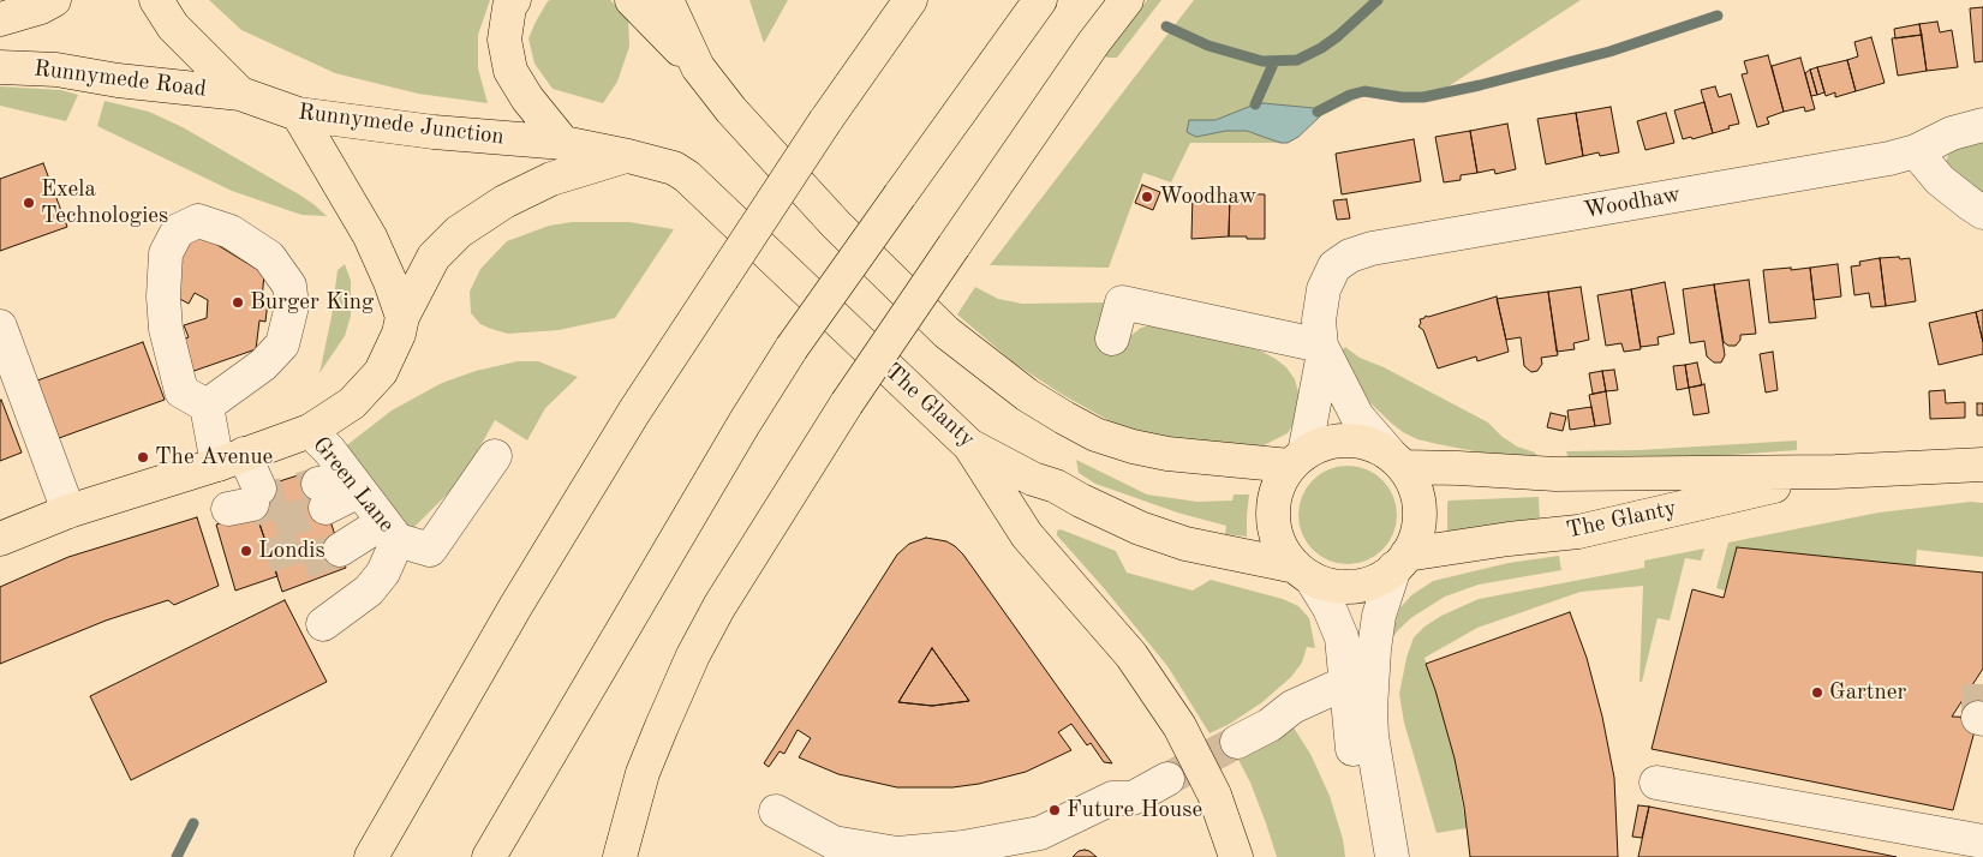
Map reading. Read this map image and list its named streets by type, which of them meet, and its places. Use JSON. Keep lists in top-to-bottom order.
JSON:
{
  "streets": {
    "main road": ["Runnymede Road", "Runnymede Junction", "The Glanty"],
    "street": ["Woodhaw", "Green Lane"]
  },
  "crossings": [
    ["Runnymede Road", "Runnymede Junction"],
    ["Runnymede Junction", "The Glanty"],
    ["Woodhaw", "The Glanty"]
  ],
  "places": [
    "Woodhaw",
    "Exela Technologies",
    "Burger King",
    "The Avenue",
    "Londis",
    "Gartner",
    "Future House"
  ]
}
